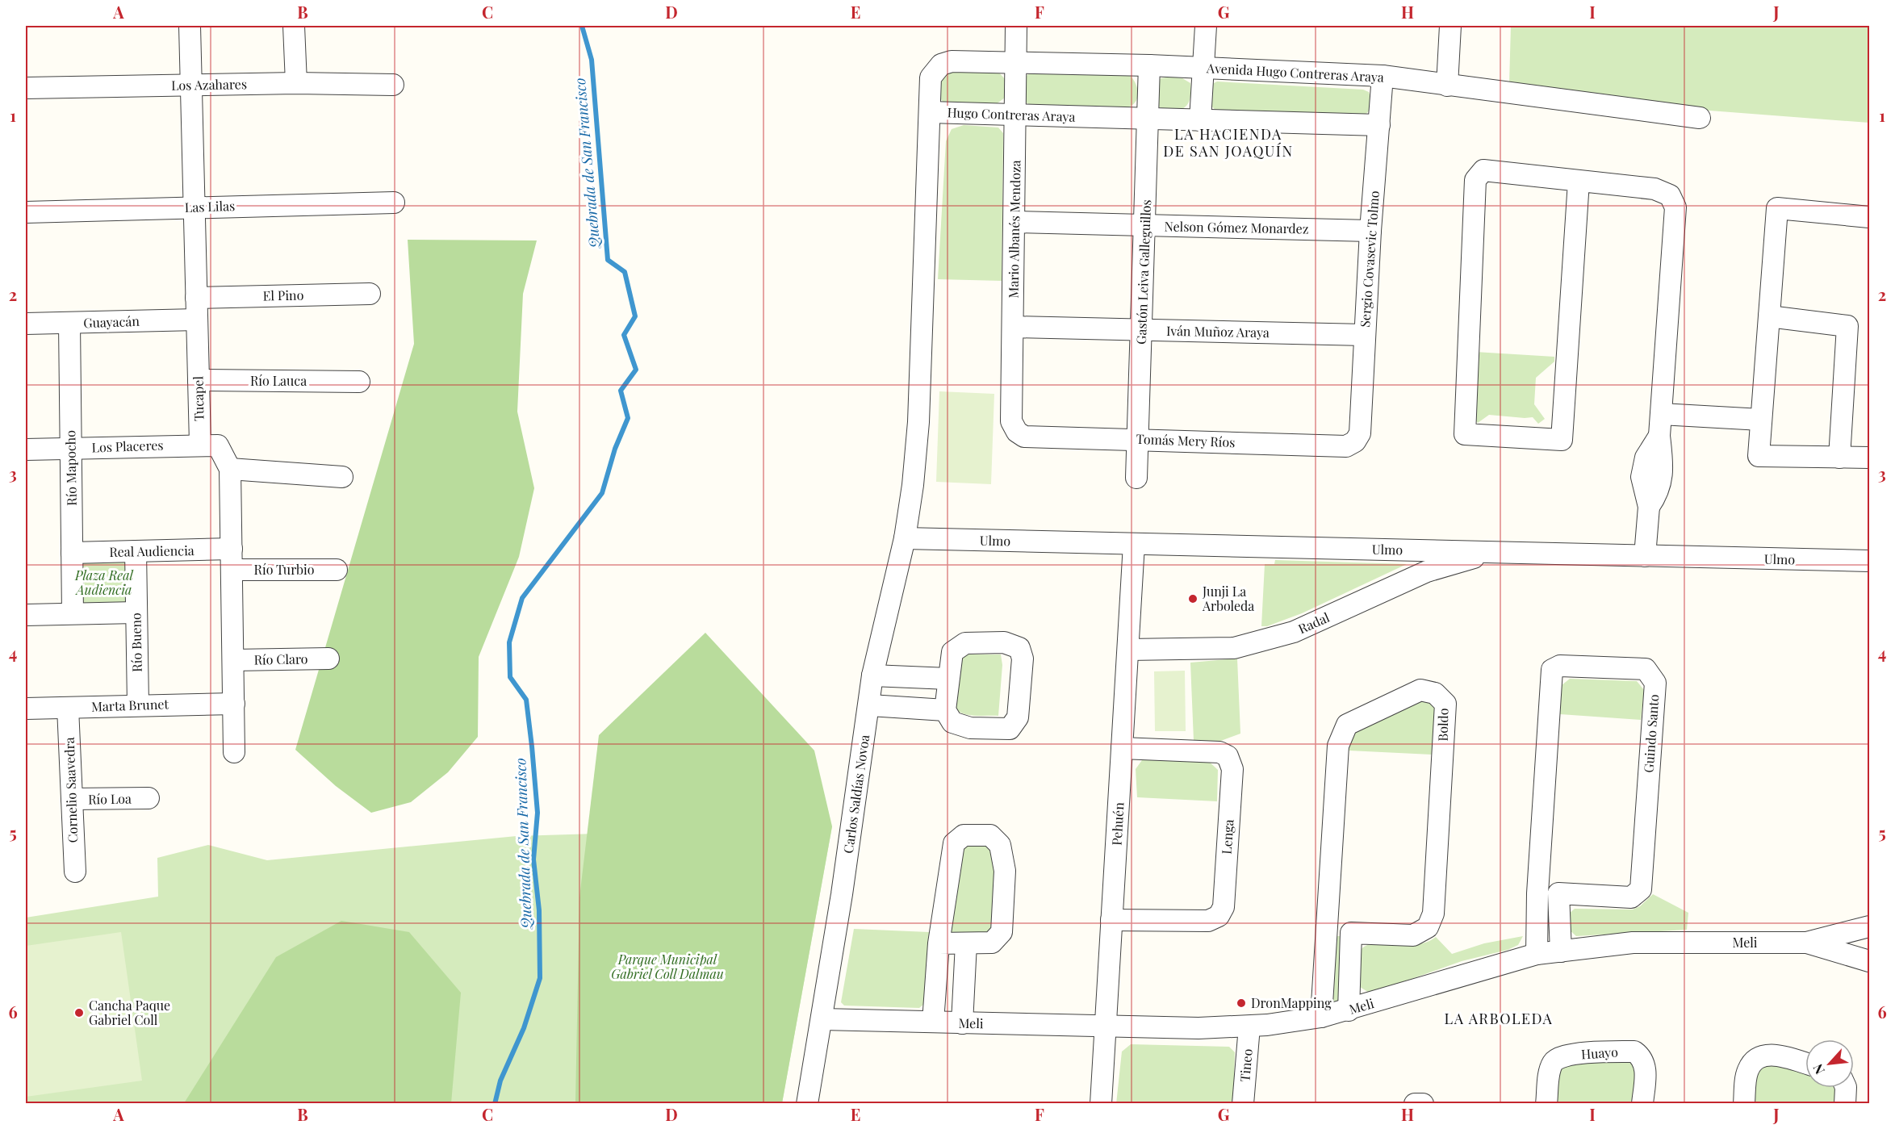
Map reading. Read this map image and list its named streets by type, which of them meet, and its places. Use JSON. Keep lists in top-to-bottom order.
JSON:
{
  "streets": {
    "street": [
      "Avenida Hugo Contreras Araya",
      "Los Azahares",
      "Hugo Contreras Araya",
      "Las Lilas",
      "Nelson Gómez Monardez",
      "Mario Albanés Mendoza",
      "Sergio Covasevic Tolmo",
      "Gastón Leiva Galleguillos",
      "El Pino",
      "Guayacán",
      "Iván Muñoz Araya",
      "Río Lauca",
      "Tucapel",
      "Tomás Mery Ríos",
      "Los Placeres",
      "Río Mapocho",
      "Ulmo",
      "Real Audiencia",
      "Río Turbio",
      "Radal",
      "Río Bueno",
      "Río Claro",
      "Marta Brunet",
      "Boldo",
      "Guindo Santo",
      "Cornelio Saavedra",
      "Carlos Saldías Novoa",
      "Río Loa",
      "Pehuén",
      "Lenga",
      "Meli",
      "Huayo",
      "Tineo"
    ]
  },
  "crossings": [
    ["Avenida Hugo Contreras Araya", "Hugo Contreras Araya"],
    ["Avenida Hugo Contreras Araya", "Mario Albanés Mendoza"],
    ["Avenida Hugo Contreras Araya", "Sergio Covasevic Tolmo"],
    ["Avenida Hugo Contreras Araya", "Gastón Leiva Galleguillos"],
    ["Los Azahares", "Tucapel"],
    ["Hugo Contreras Araya", "Mario Albanés Mendoza"],
    ["Hugo Contreras Araya", "Sergio Covasevic Tolmo"],
    ["Hugo Contreras Araya", "Gastón Leiva Galleguillos"],
    ["Hugo Contreras Araya", "Carlos Saldías Novoa"],
    ["Las Lilas", "Tucapel"],
    ["Nelson Gómez Monardez", "Mario Albanés Mendoza"],
    ["Nelson Gómez Monardez", "Sergio Covasevic Tolmo"],
    ["Nelson Gómez Monardez", "Gastón Leiva Galleguillos"],
    ["Mario Albanés Mendoza", "Iván Muñoz Araya"],
    ["Mario Albanés Mendoza", "Tomás Mery Ríos"],
    ["Sergio Covasevic Tolmo", "Iván Muñoz Araya"],
    ["Sergio Covasevic Tolmo", "Tomás Mery Ríos"],
    ["Gastón Leiva Galleguillos", "Iván Muñoz Araya"],
    ["Gastón Leiva Galleguillos", "Tomás Mery Ríos"],
    ["El Pino", "Tucapel"],
    ["Guayacán", "Tucapel"],
    ["Guayacán", "Río Mapocho"],
    ["Río Lauca", "Tucapel"],
    ["Tucapel", "Los Placeres"],
    ["Los Placeres", "Río Mapocho"],
    ["Río Mapocho", "Real Audiencia"],
    ["Ulmo", "Radal"],
    ["Ulmo", "Carlos Saldías Novoa"],
    ["Ulmo", "Pehuén"],
    ["Real Audiencia", "Río Bueno"],
    ["Radal", "Pehuén"],
    ["Río Bueno", "Marta Brunet"],
    ["Marta Brunet", "Cornelio Saavedra"],
    ["Boldo", "Meli"],
    ["Guindo Santo", "Meli"],
    ["Cornelio Saavedra", "Río Loa"],
    ["Carlos Saldías Novoa", "Meli"],
    ["Pehuén", "Lenga"],
    ["Pehuén", "Meli"],
    ["Meli", "Tineo"]
  ],
  "districts": ["LA HACIENDA DE SAN JOAQUÍN", "LA ARBOLEDA"],
  "water": ["Quebrada de San Francisco"],
  "parks": ["Plaza Real Audiencia", "Parque Municipal Gabriel Coll Dalmau"],
  "places": ["Junji La Arboleda", "DronMapping", "Cancha Paque Gabriel Coll"],
  "north": "bottom left",
  "grid": {
    "columns": [
      "A",
      "B",
      "C",
      "D",
      "E",
      "F",
      "G",
      "H",
      "I",
      "J"
    ],
    "rows": [
      "1",
      "2",
      "3",
      "4",
      "5",
      "6"
    ]
  }
}
